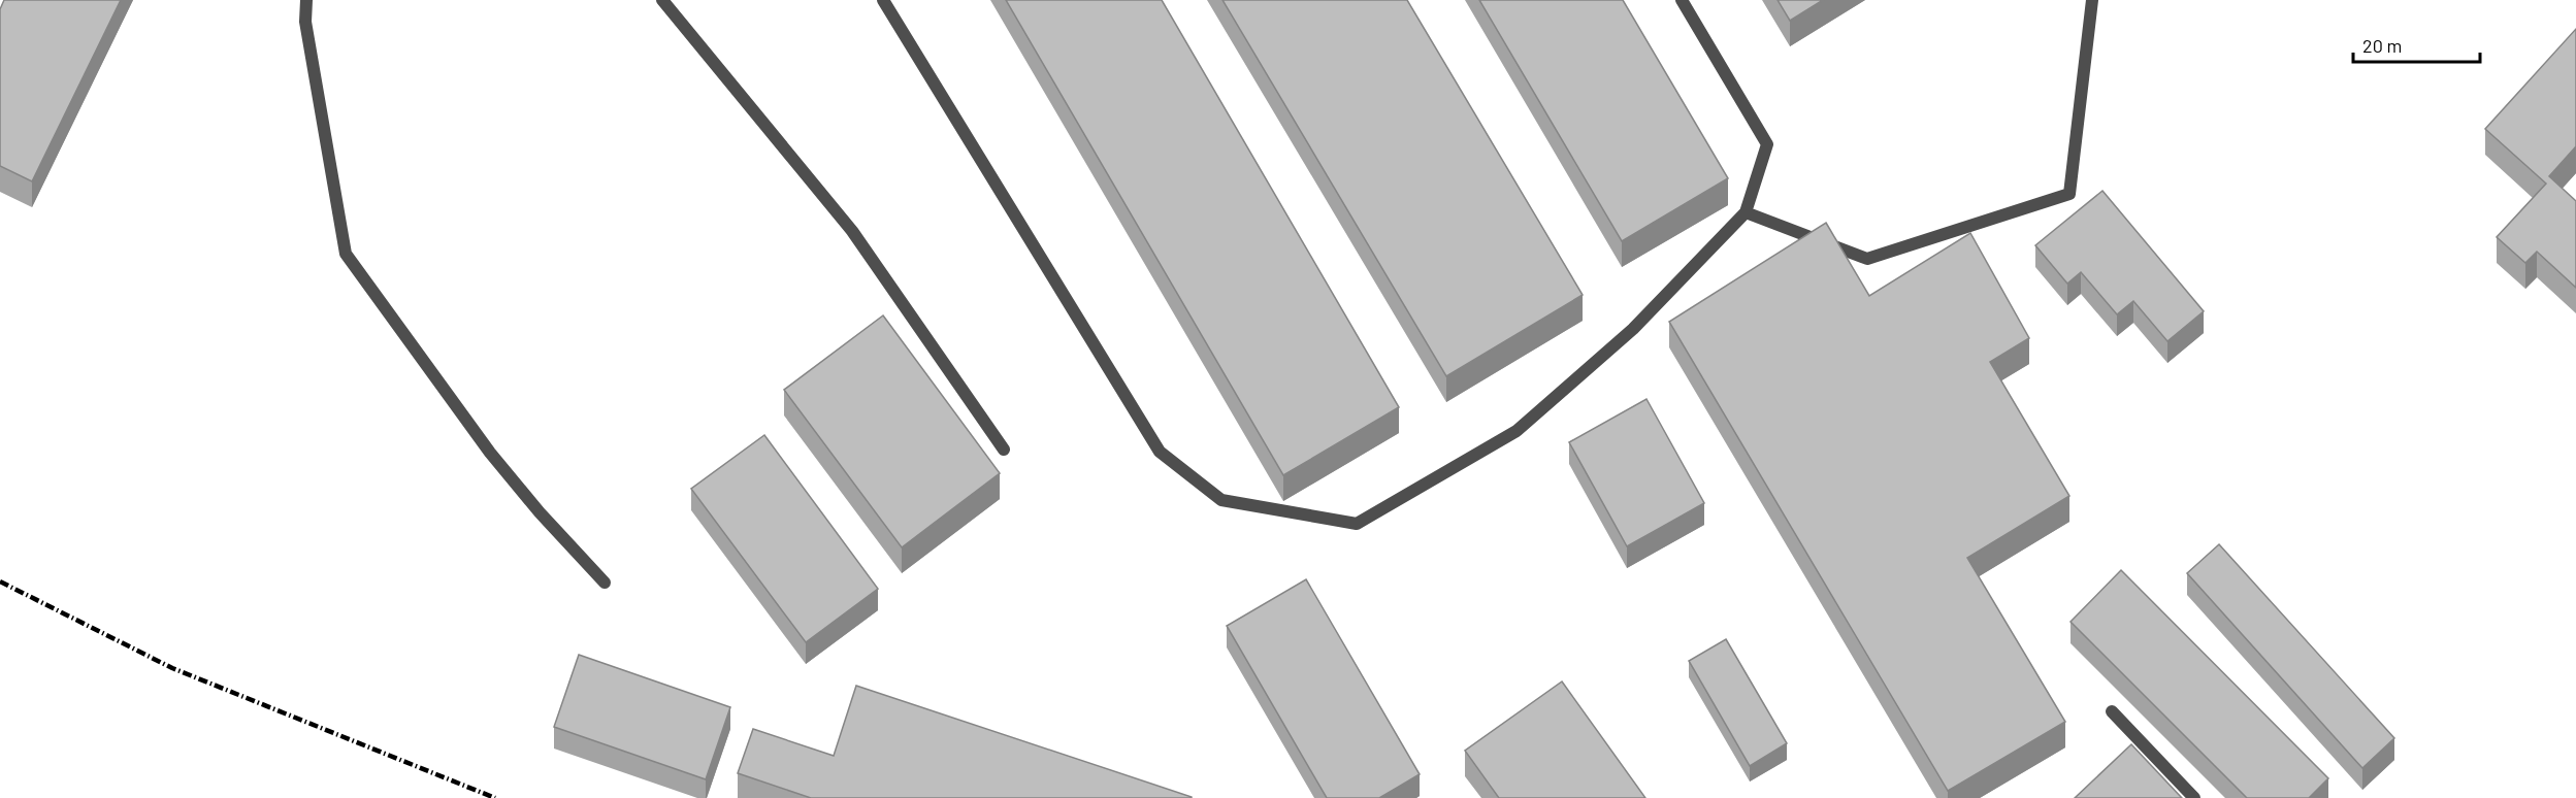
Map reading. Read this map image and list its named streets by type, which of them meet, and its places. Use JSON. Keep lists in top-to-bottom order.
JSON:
{
  "scale_bar": "20 m"
}
